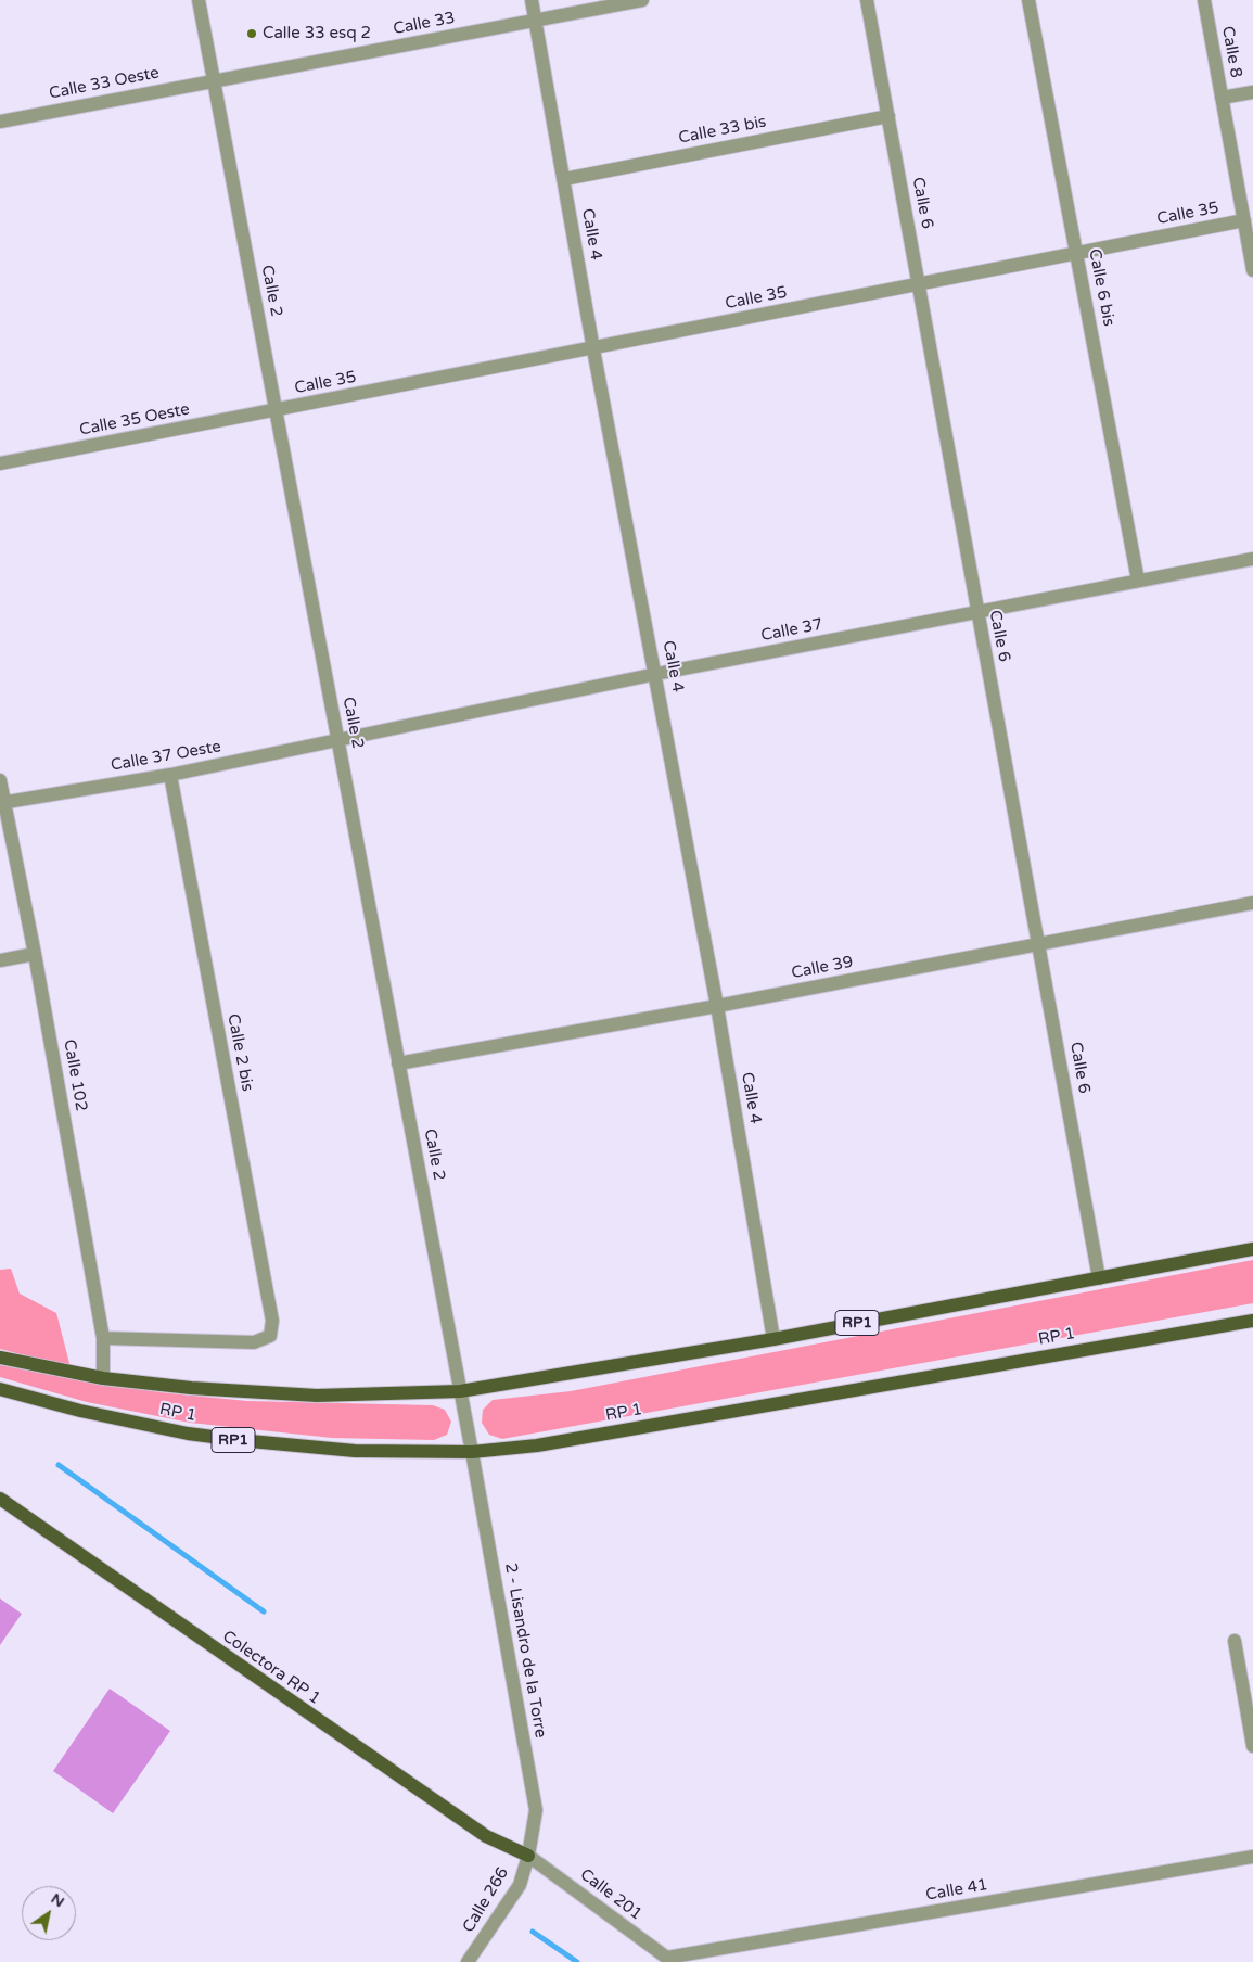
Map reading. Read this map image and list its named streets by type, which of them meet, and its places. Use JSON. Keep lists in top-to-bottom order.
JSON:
{
  "streets": {
    "main road": ["RP1", "RP 1", "Colectora RP 1"],
    "street": [
      "Calle 33",
      "Calle 8",
      "Calle 33 Oeste",
      "Calle 33 bis",
      "Calle 6",
      "Calle 35",
      "Calle 4",
      "Calle 6 bis",
      "Calle 2",
      "Calle 35 Oeste",
      "Calle 37",
      "Calle 37 Oeste",
      "Calle 39",
      "Calle 2 bis",
      "Calle 102",
      "2 - Lisandro de la Torre",
      "Calle 41",
      "Calle 201",
      "Calle 266"
    ]
  },
  "crossings": [
    ["Calle 33", "Calle 33 Oeste"],
    ["Calle 33", "Calle 4"],
    ["Calle 33", "Calle 2"],
    ["Calle 8", "Calle 35"],
    ["Calle 33 Oeste", "Calle 2"],
    ["Calle 33 bis", "Calle 6"],
    ["Calle 33 bis", "Calle 4"],
    ["Calle 6", "Calle 35"],
    ["Calle 6", "Calle 37"],
    ["Calle 6", "Calle 39"],
    ["Calle 6", "RP 1"],
    ["Calle 35", "Calle 4"],
    ["Calle 35", "Calle 6 bis"],
    ["Calle 35", "Calle 2"],
    ["Calle 35", "Calle 35 Oeste"],
    ["Calle 4", "Calle 37"],
    ["Calle 4", "Calle 39"],
    ["Calle 4", "RP 1"],
    ["Calle 6 bis", "Calle 37"],
    ["Calle 2", "Calle 35 Oeste"],
    ["Calle 2", "Calle 37"],
    ["Calle 2", "Calle 37 Oeste"],
    ["Calle 2", "Calle 39"],
    ["Calle 2", "RP 1"],
    ["Calle 2", "2 - Lisandro de la Torre"],
    ["Calle 37", "Calle 37 Oeste"],
    ["Calle 37 Oeste", "Calle 2 bis"],
    ["Calle 37 Oeste", "Calle 102"],
    ["Calle 2 bis", "Calle 102"],
    ["Calle 102", "RP 1"],
    ["RP 1", "2 - Lisandro de la Torre"],
    ["2 - Lisandro de la Torre", "Colectora RP 1"],
    ["2 - Lisandro de la Torre", "Calle 201"],
    ["2 - Lisandro de la Torre", "Calle 266"],
    ["Colectora RP 1", "Calle 201"],
    ["Colectora RP 1", "Calle 266"],
    ["Calle 41", "Calle 201"],
    ["Calle 201", "Calle 266"]
  ],
  "places": ["Calle 33 esq 2"],
  "north": "top right"
}
